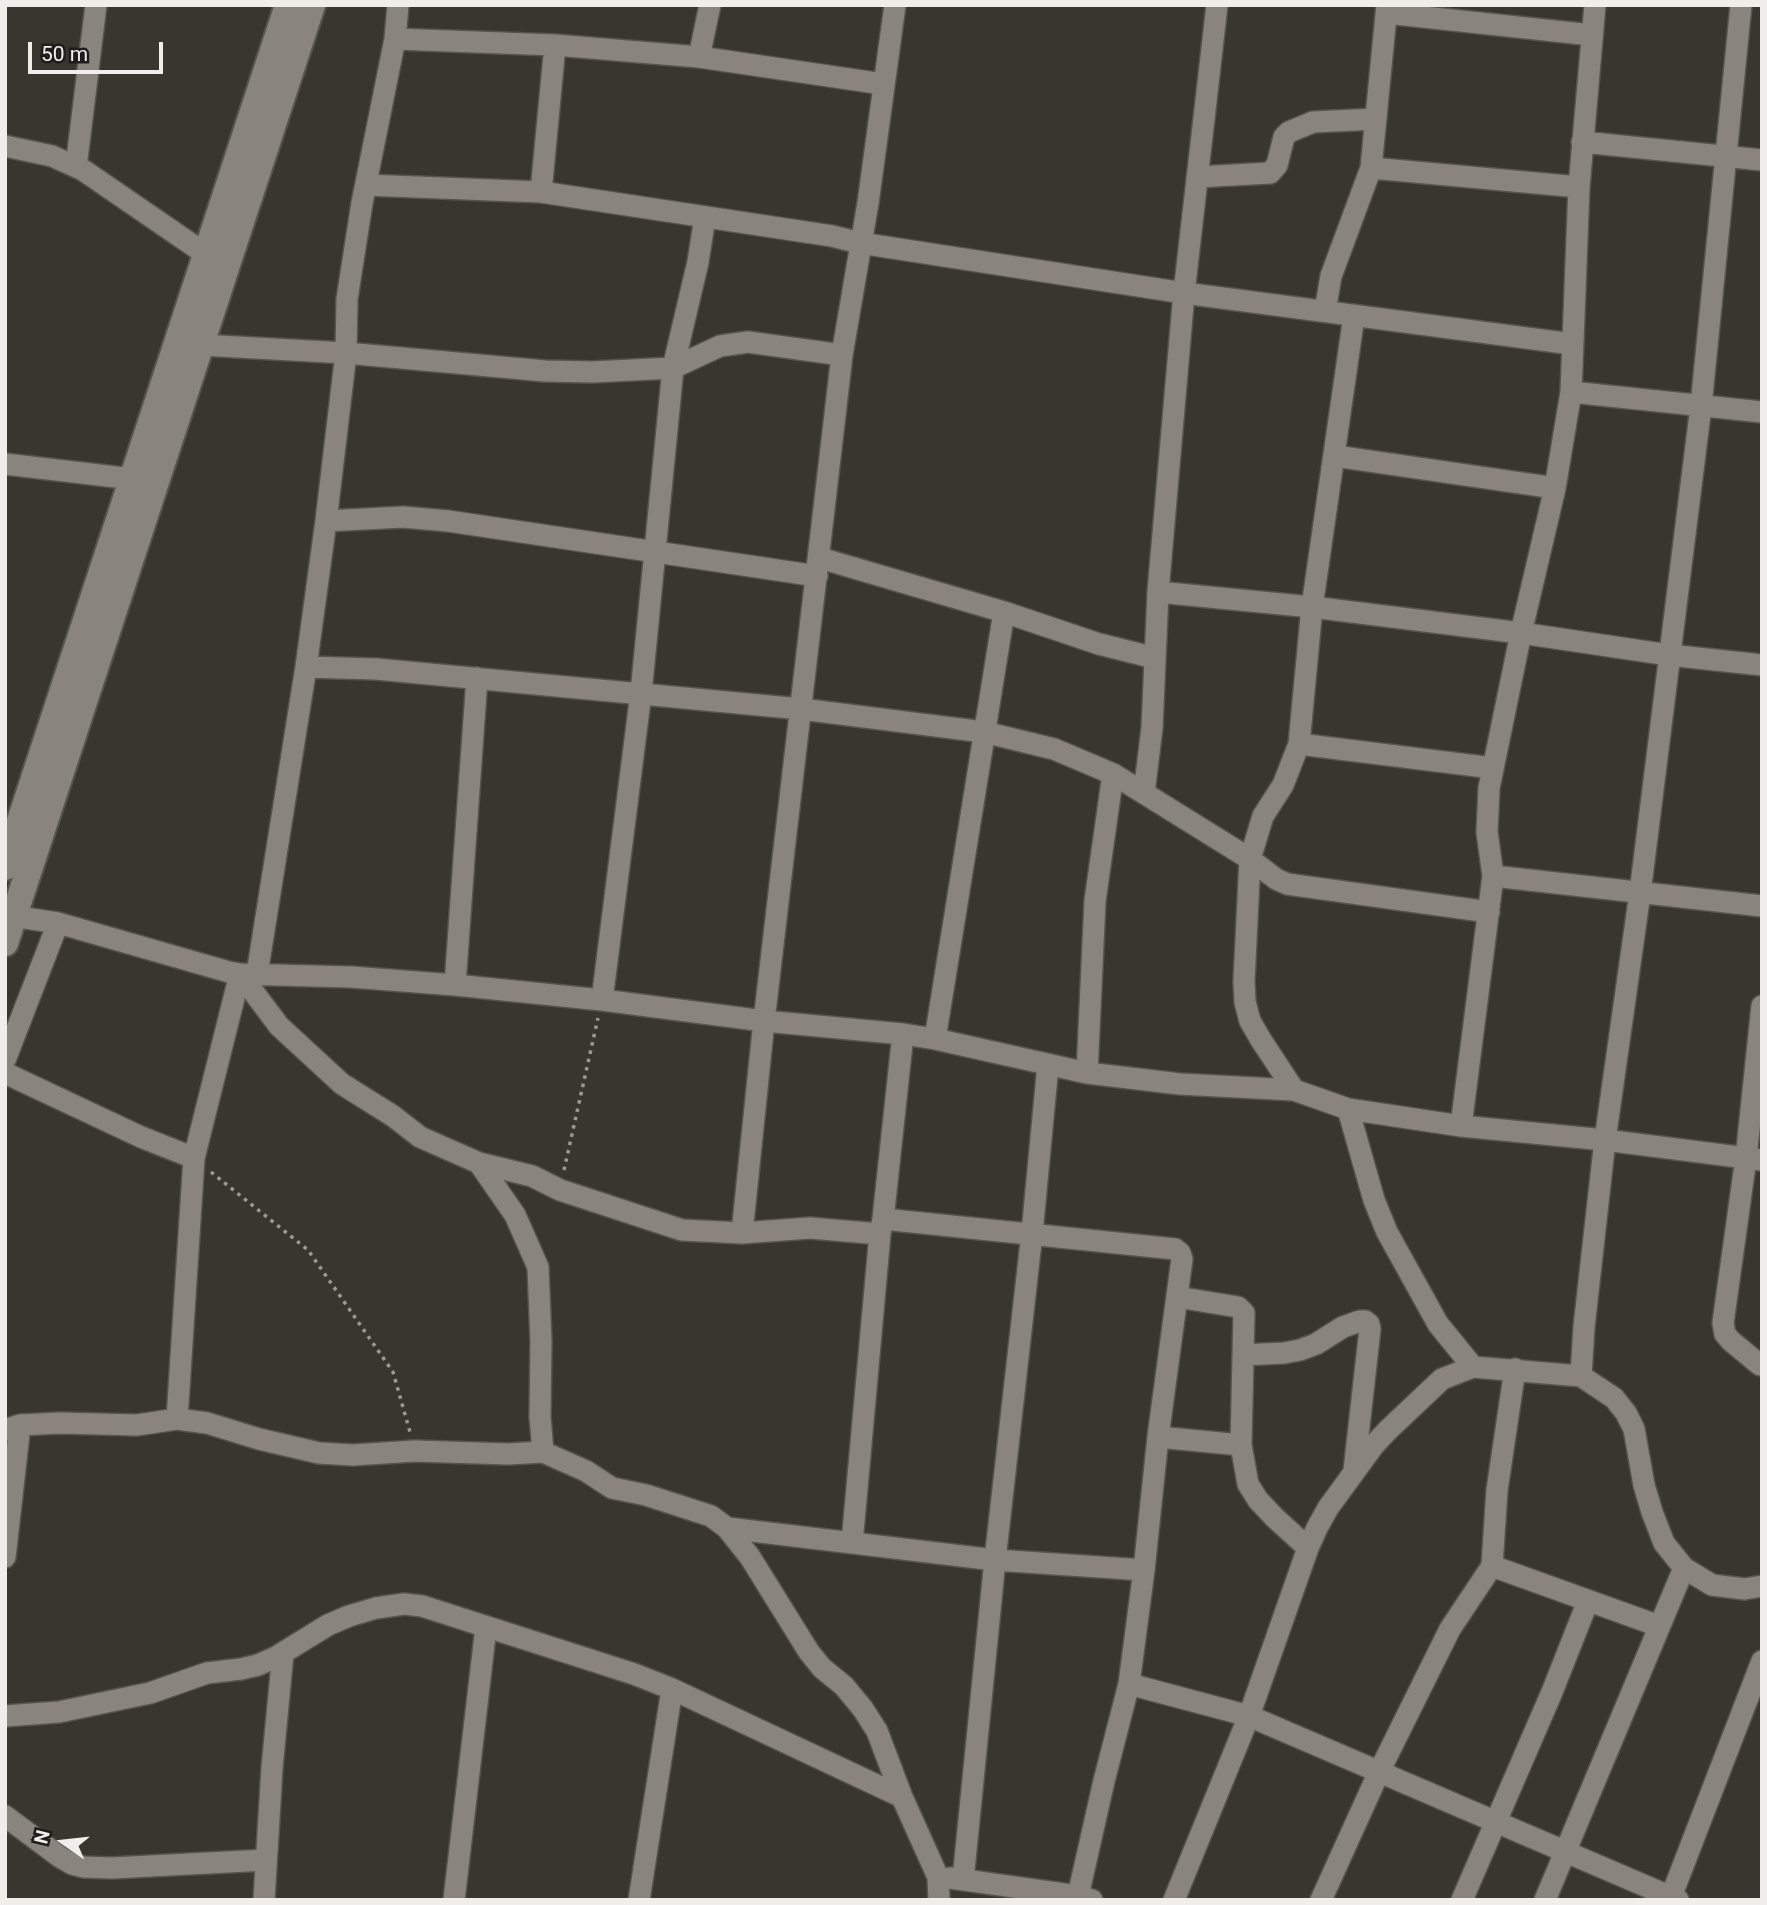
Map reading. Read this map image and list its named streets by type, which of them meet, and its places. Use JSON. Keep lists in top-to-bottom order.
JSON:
{
  "scale_bar": "50 m",
  "north": "left"
}
